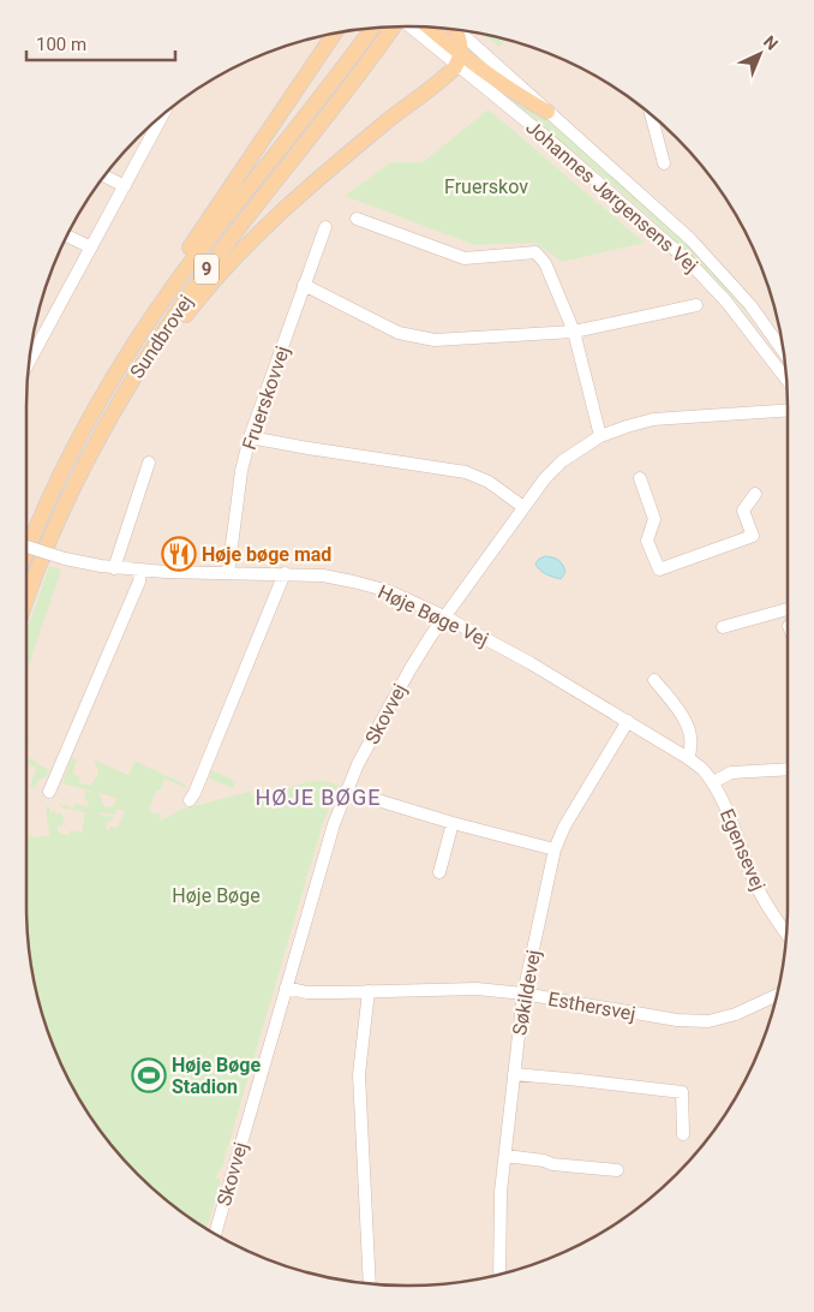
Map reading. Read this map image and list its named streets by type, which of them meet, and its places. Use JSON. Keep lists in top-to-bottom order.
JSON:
{
  "streets": {
    "main road": ["9", "Sundbrovej"],
    "street": [
      "Johannes Jørgensens Vej",
      "Fruerskovvej",
      "Høje Bøge Vej",
      "Skovvej",
      "Egensevej",
      "Søkildevej",
      "Esthersvej"
    ]
  },
  "crossings": [
    ["Fruerskovvej", "Høje Bøge Vej"],
    ["Høje Bøge Vej", "Skovvej"],
    ["Høje Bøge Vej", "Egensevej"],
    ["Høje Bøge Vej", "Søkildevej"],
    ["Skovvej", "Esthersvej"],
    ["Søkildevej", "Esthersvej"]
  ],
  "districts": ["HØJE BØGE"],
  "parks": ["Fruerskov", "Høje Bøge"],
  "places": {
    "restaurant": ["Høje bøge mad"],
    "sports": ["Høje Bøge Stadion"]
  },
  "scale_bar": "100 m",
  "north": "top right"
}
